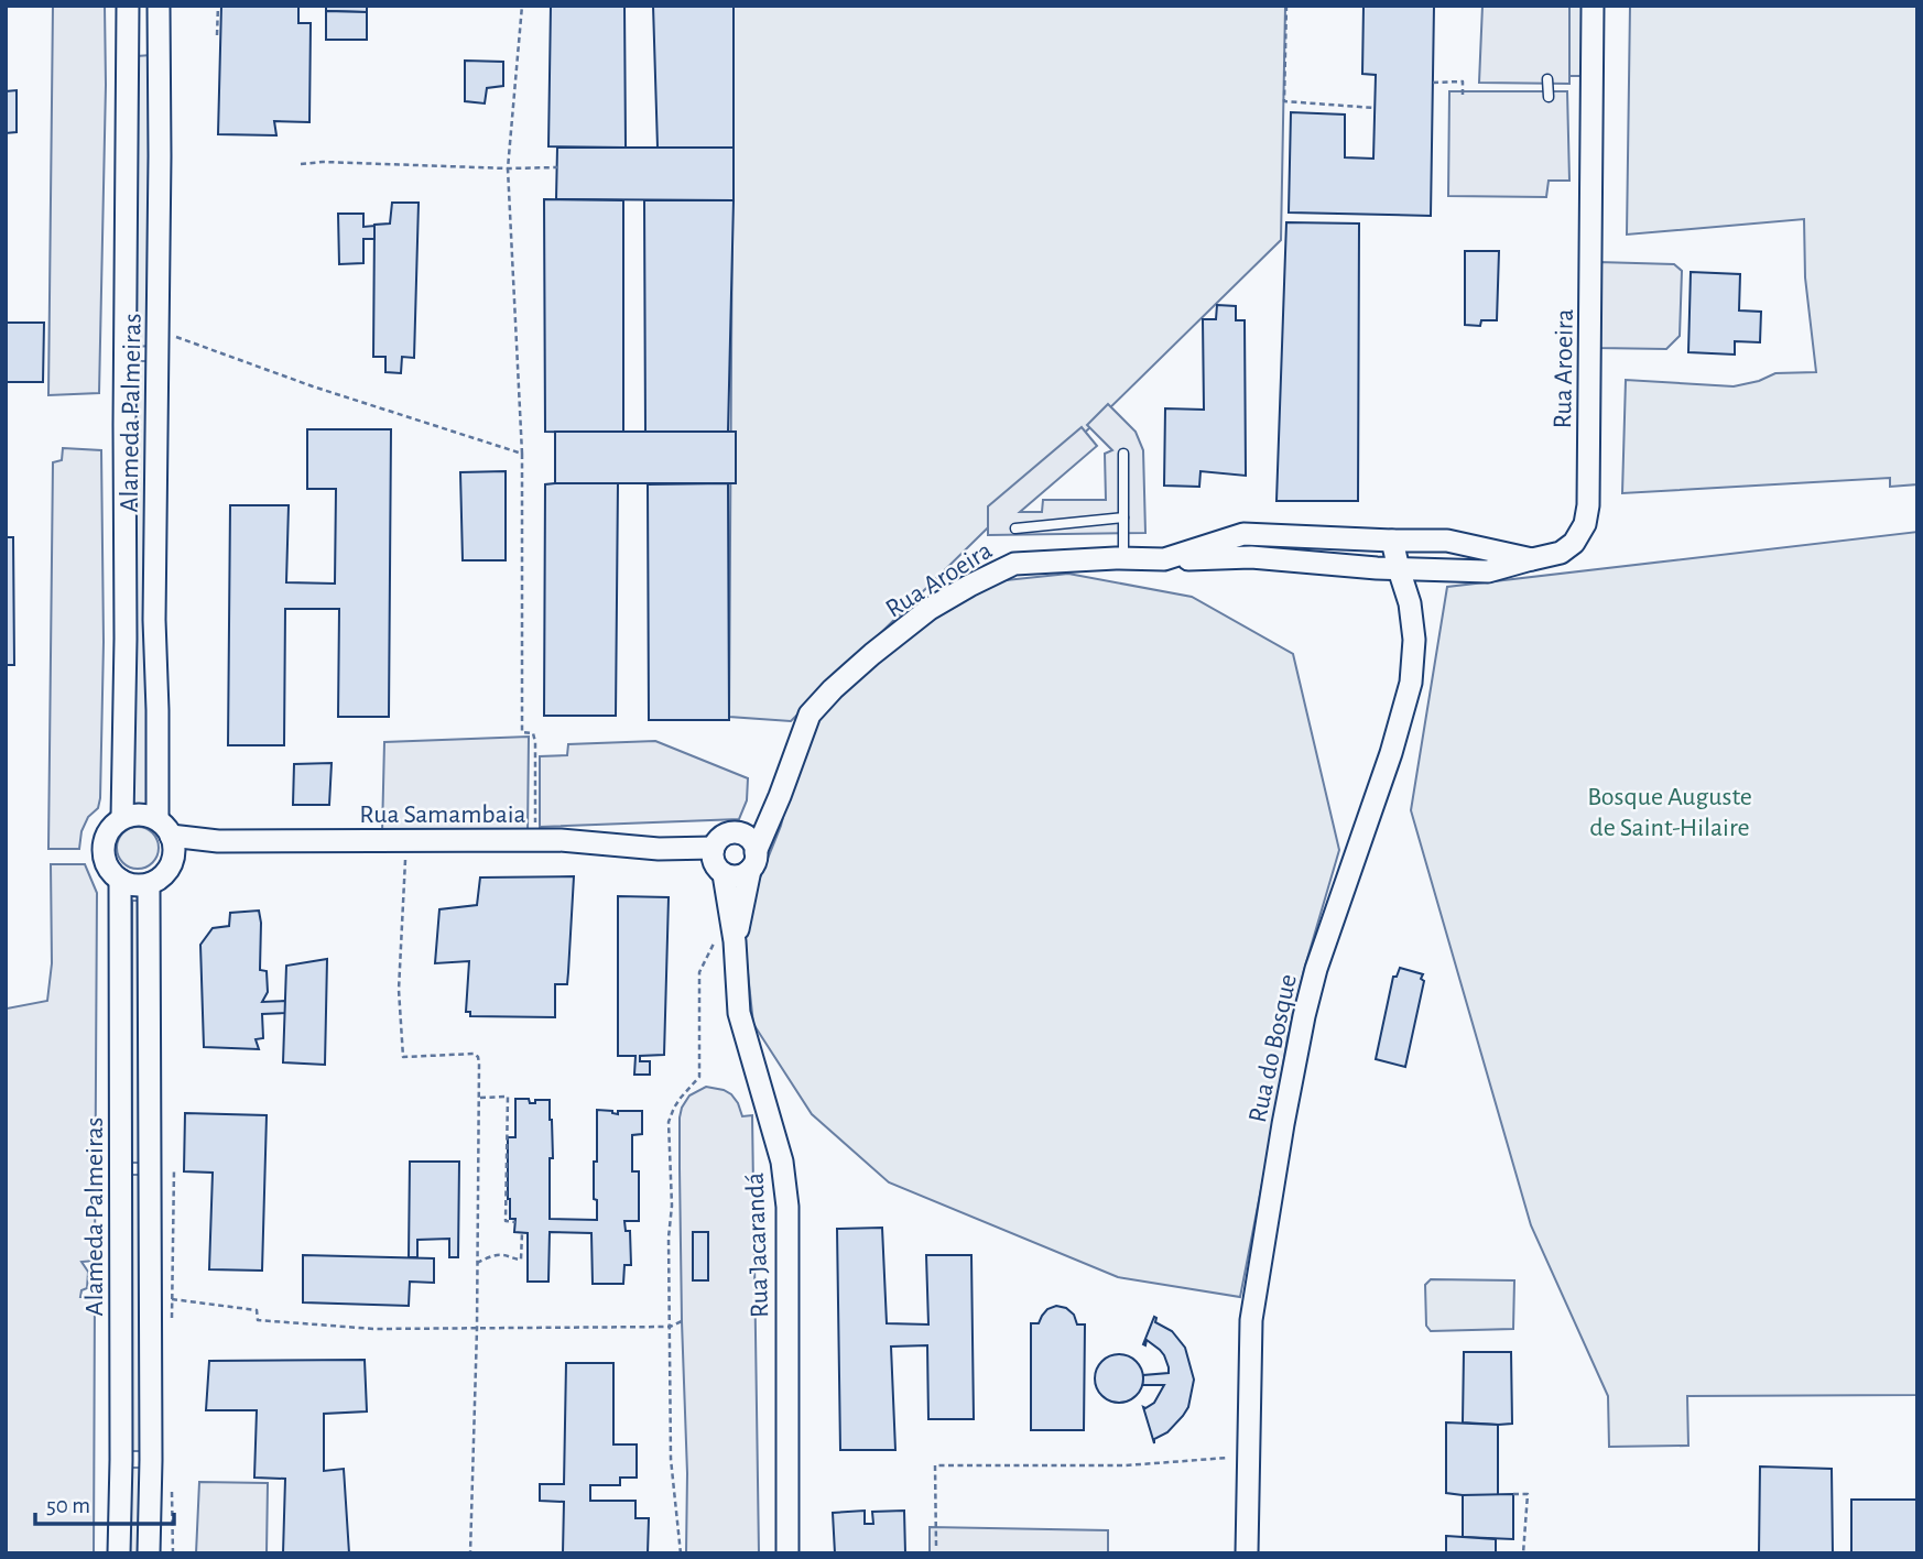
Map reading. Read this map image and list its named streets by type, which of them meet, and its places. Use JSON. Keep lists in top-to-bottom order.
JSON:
{
  "streets": {
    "street": [
      "Rua Aroeira",
      "Alameda Palmeiras",
      "Rua Samambaia",
      "Rua do Bosque",
      "Rua Jacarandá"
    ]
  },
  "crossings": [
    ["Rua Aroeira", "Rua Samambaia"],
    ["Alameda Palmeiras", "Rua Samambaia"]
  ],
  "parks": ["Bosque Auguste de Saint-Hilaire"],
  "scale_bar": "50 m"
}
